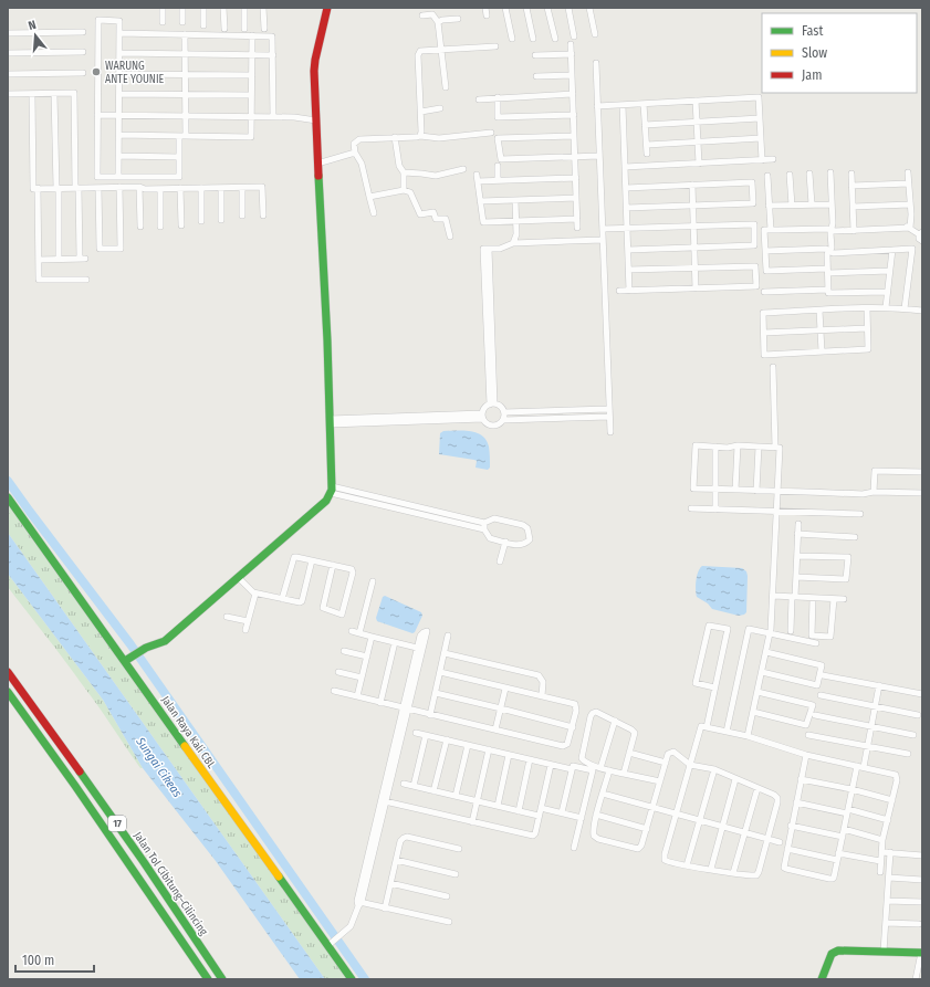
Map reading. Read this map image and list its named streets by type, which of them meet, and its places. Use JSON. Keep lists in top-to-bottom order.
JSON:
{
  "streets": {
    "main road": ["Jalan Raya Kali CBL", "17", "Jalan Tol Cibitung–Cilincing"]
  },
  "water": ["Sungai Cikeas"],
  "places": ["WARUNG ANTE YOUNIE"],
  "legend": ["Fast", "Slow", "Jam"],
  "scale_bar": "100 m",
  "north": "top"
}
